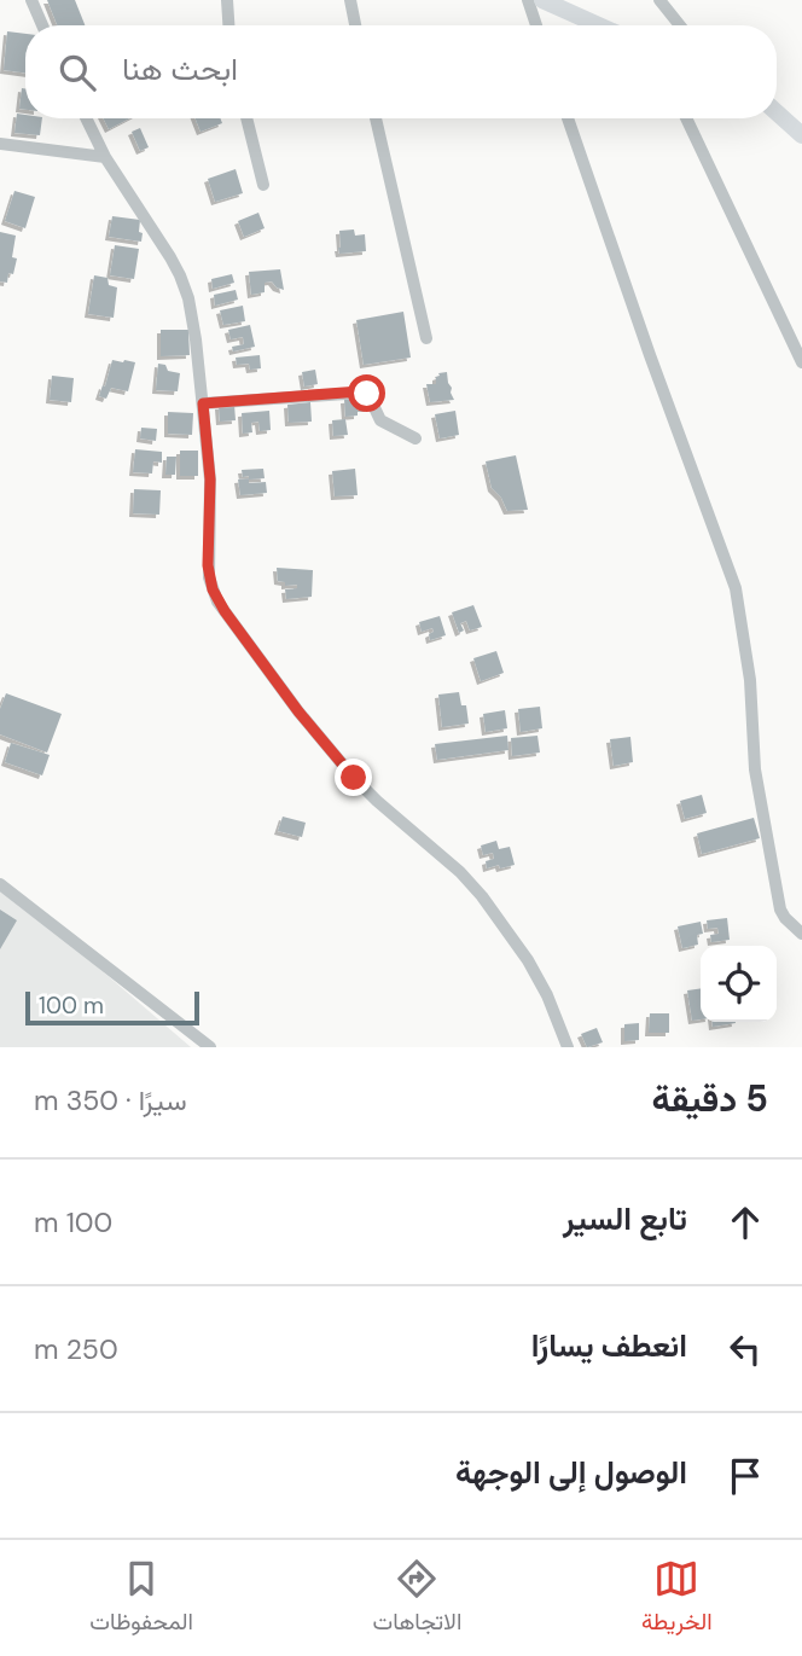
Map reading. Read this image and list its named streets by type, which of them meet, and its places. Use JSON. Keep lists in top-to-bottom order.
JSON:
{
  "scale_bar": "100 m",
  "page": {
    "search": "ابحث هنا",
    "scale": "100 m",
    "heading": ["5 دقيقة", "سيرًا · 350 m"],
    "list": [
      ["تابع السير", "100 m"],
      ["انعطف يسارًا", "250 m"],
      "الوصول إلى الوجهة"
    ],
    "nav": ["الخريطة", "الاتجاهات", "المحفوظات"]
  }
}
